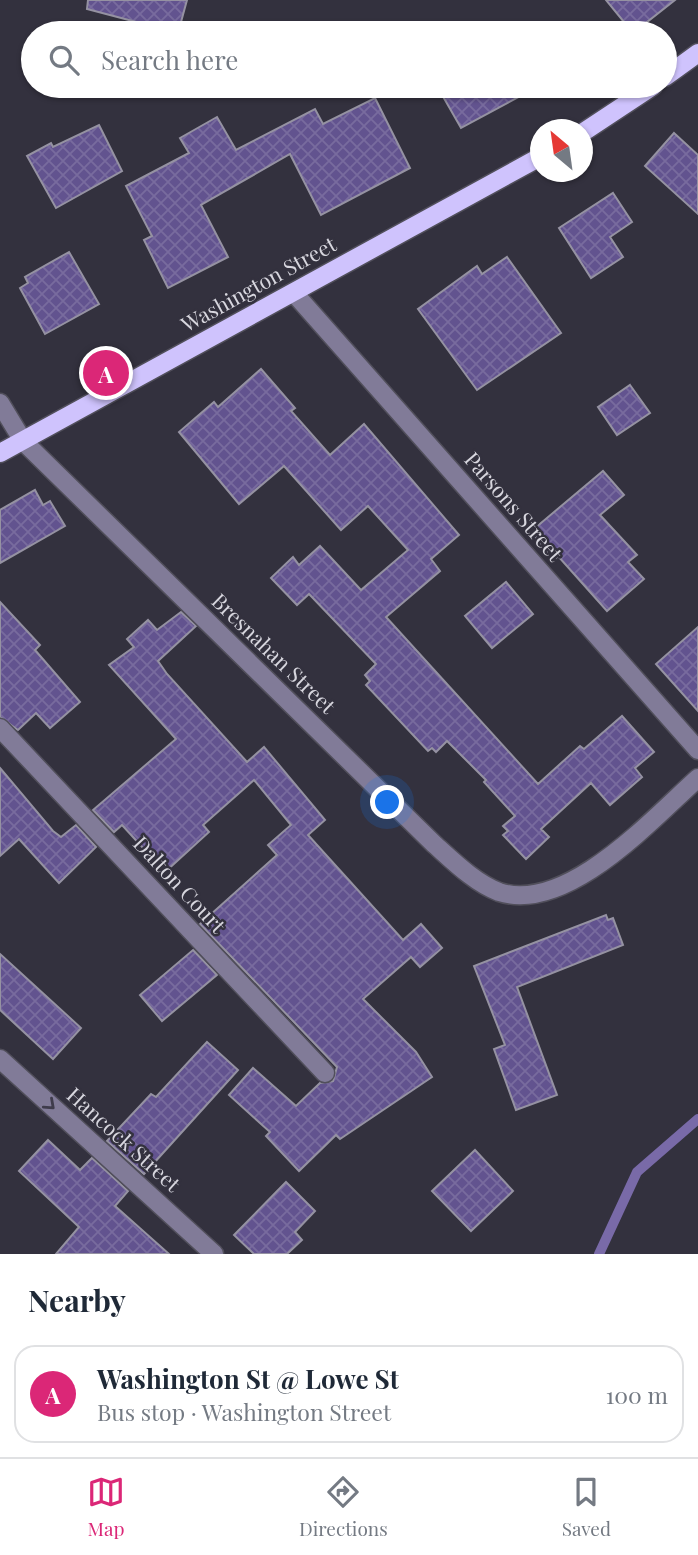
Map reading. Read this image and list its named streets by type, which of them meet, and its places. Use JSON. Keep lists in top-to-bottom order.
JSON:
{
  "streets": {
    "main road": ["Washington Street"],
    "street": [
      "Parsons Street",
      "Bresnahan Street",
      "Dalton Court",
      "Hancock Street"
    ]
  },
  "crossings": [
    ["Washington Street", "Parsons Street"],
    ["Washington Street", "Bresnahan Street"]
  ],
  "one_way": ["Hancock Street"],
  "north": "top left",
  "page": {
    "search": "Search here",
    "pins": "A",
    "heading": "Nearby",
    "list": [
      {
        "mark": "A",
        "name": "Washington St @ Lowe St",
        "note": "Bus stop · Washington Street",
        "value": "100 m"
      }
    ],
    "nav": ["Map", "Directions", "Saved"]
  }
}
